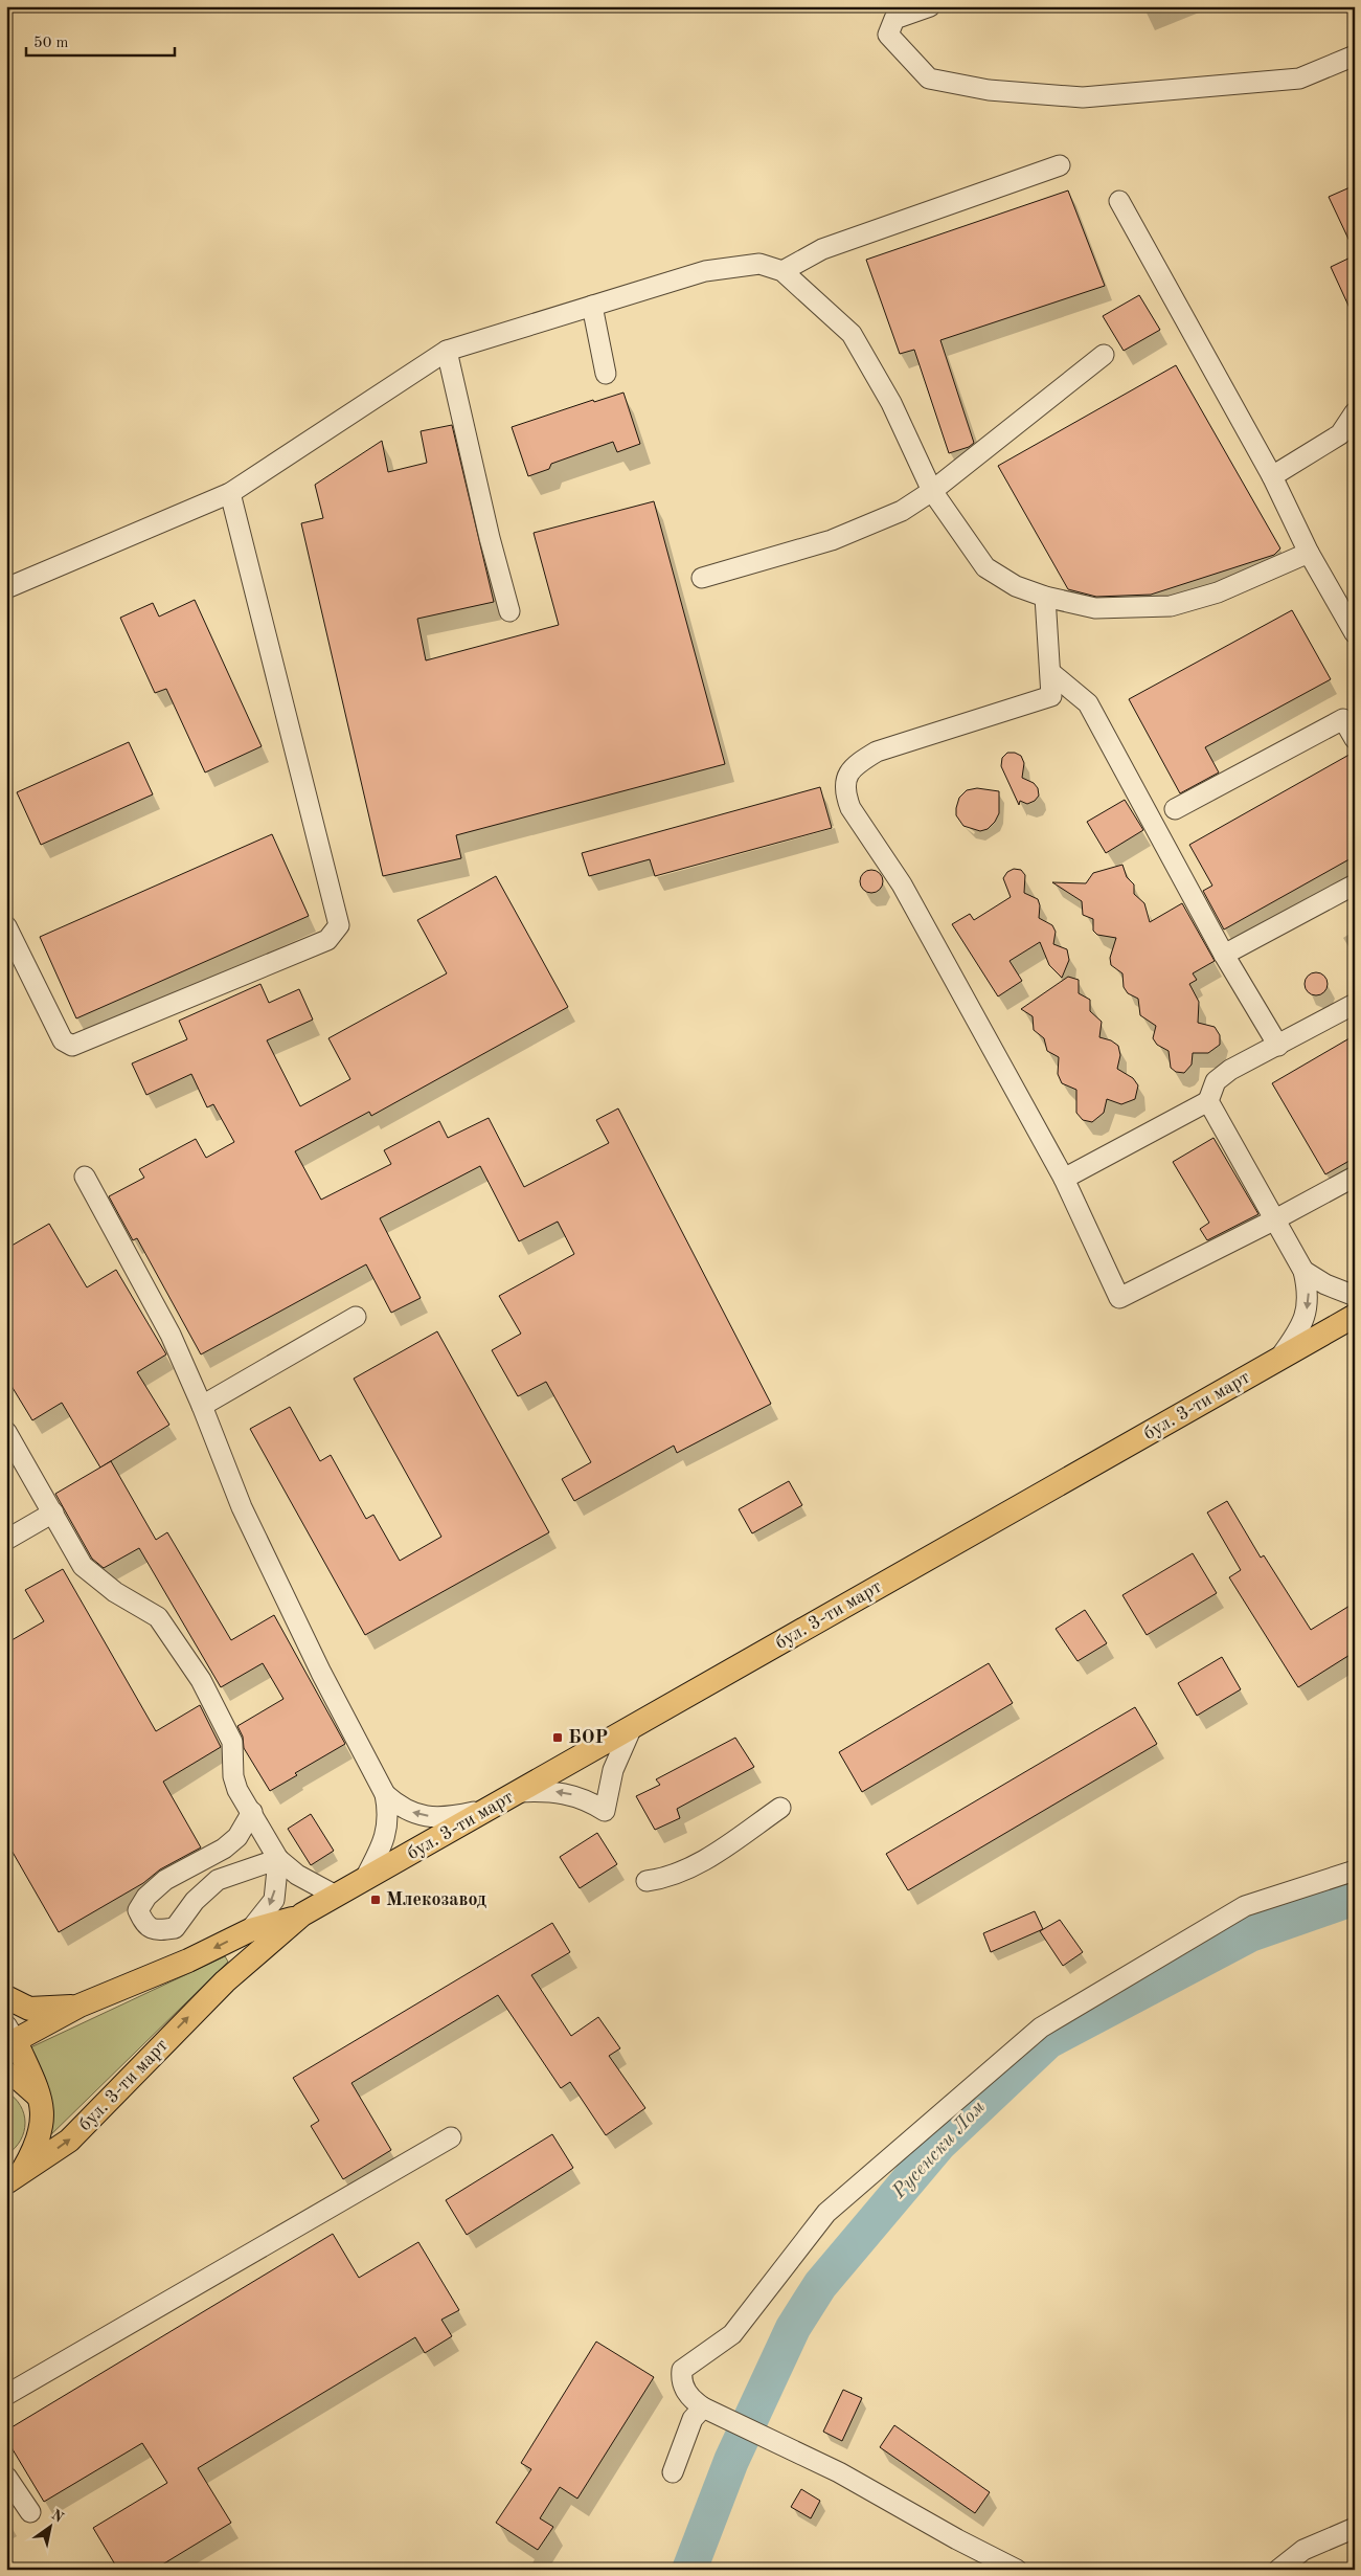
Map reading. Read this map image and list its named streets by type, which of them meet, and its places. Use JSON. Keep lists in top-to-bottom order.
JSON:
{
  "streets": {
    "main road": ["бул. 3-ти март"]
  },
  "water": ["Русенски Лом"],
  "places": {
    "transit": ["БОР", "Млекозавод"]
  },
  "scale_bar": "50 m",
  "north": "top right"
}
